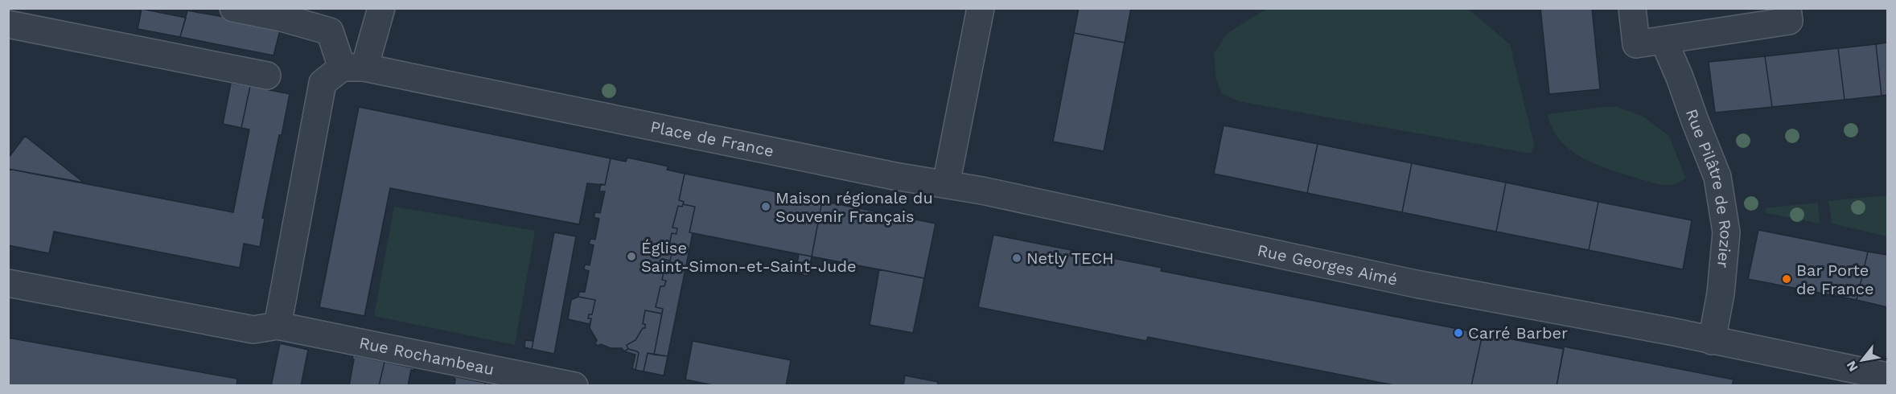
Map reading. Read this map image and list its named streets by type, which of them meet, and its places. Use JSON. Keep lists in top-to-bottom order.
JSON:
{
  "streets": {
    "street": [
      "Place de France",
      "Rue Pilâtre de Rozier",
      "Rue Georges Aimé",
      "Rue Rochambeau"
    ]
  },
  "crossings": [
    ["Place de France", "Rue Georges Aimé"],
    ["Rue Pilâtre de Rozier", "Rue Georges Aimé"]
  ],
  "places": [
    "Maison régionale du Souvenir Français",
    "Église Saint-Simon-et-Saint-Jude",
    "Netly TECH",
    "Bar Porte de France",
    "Carré Barber"
  ],
  "north": "bottom left"
}
